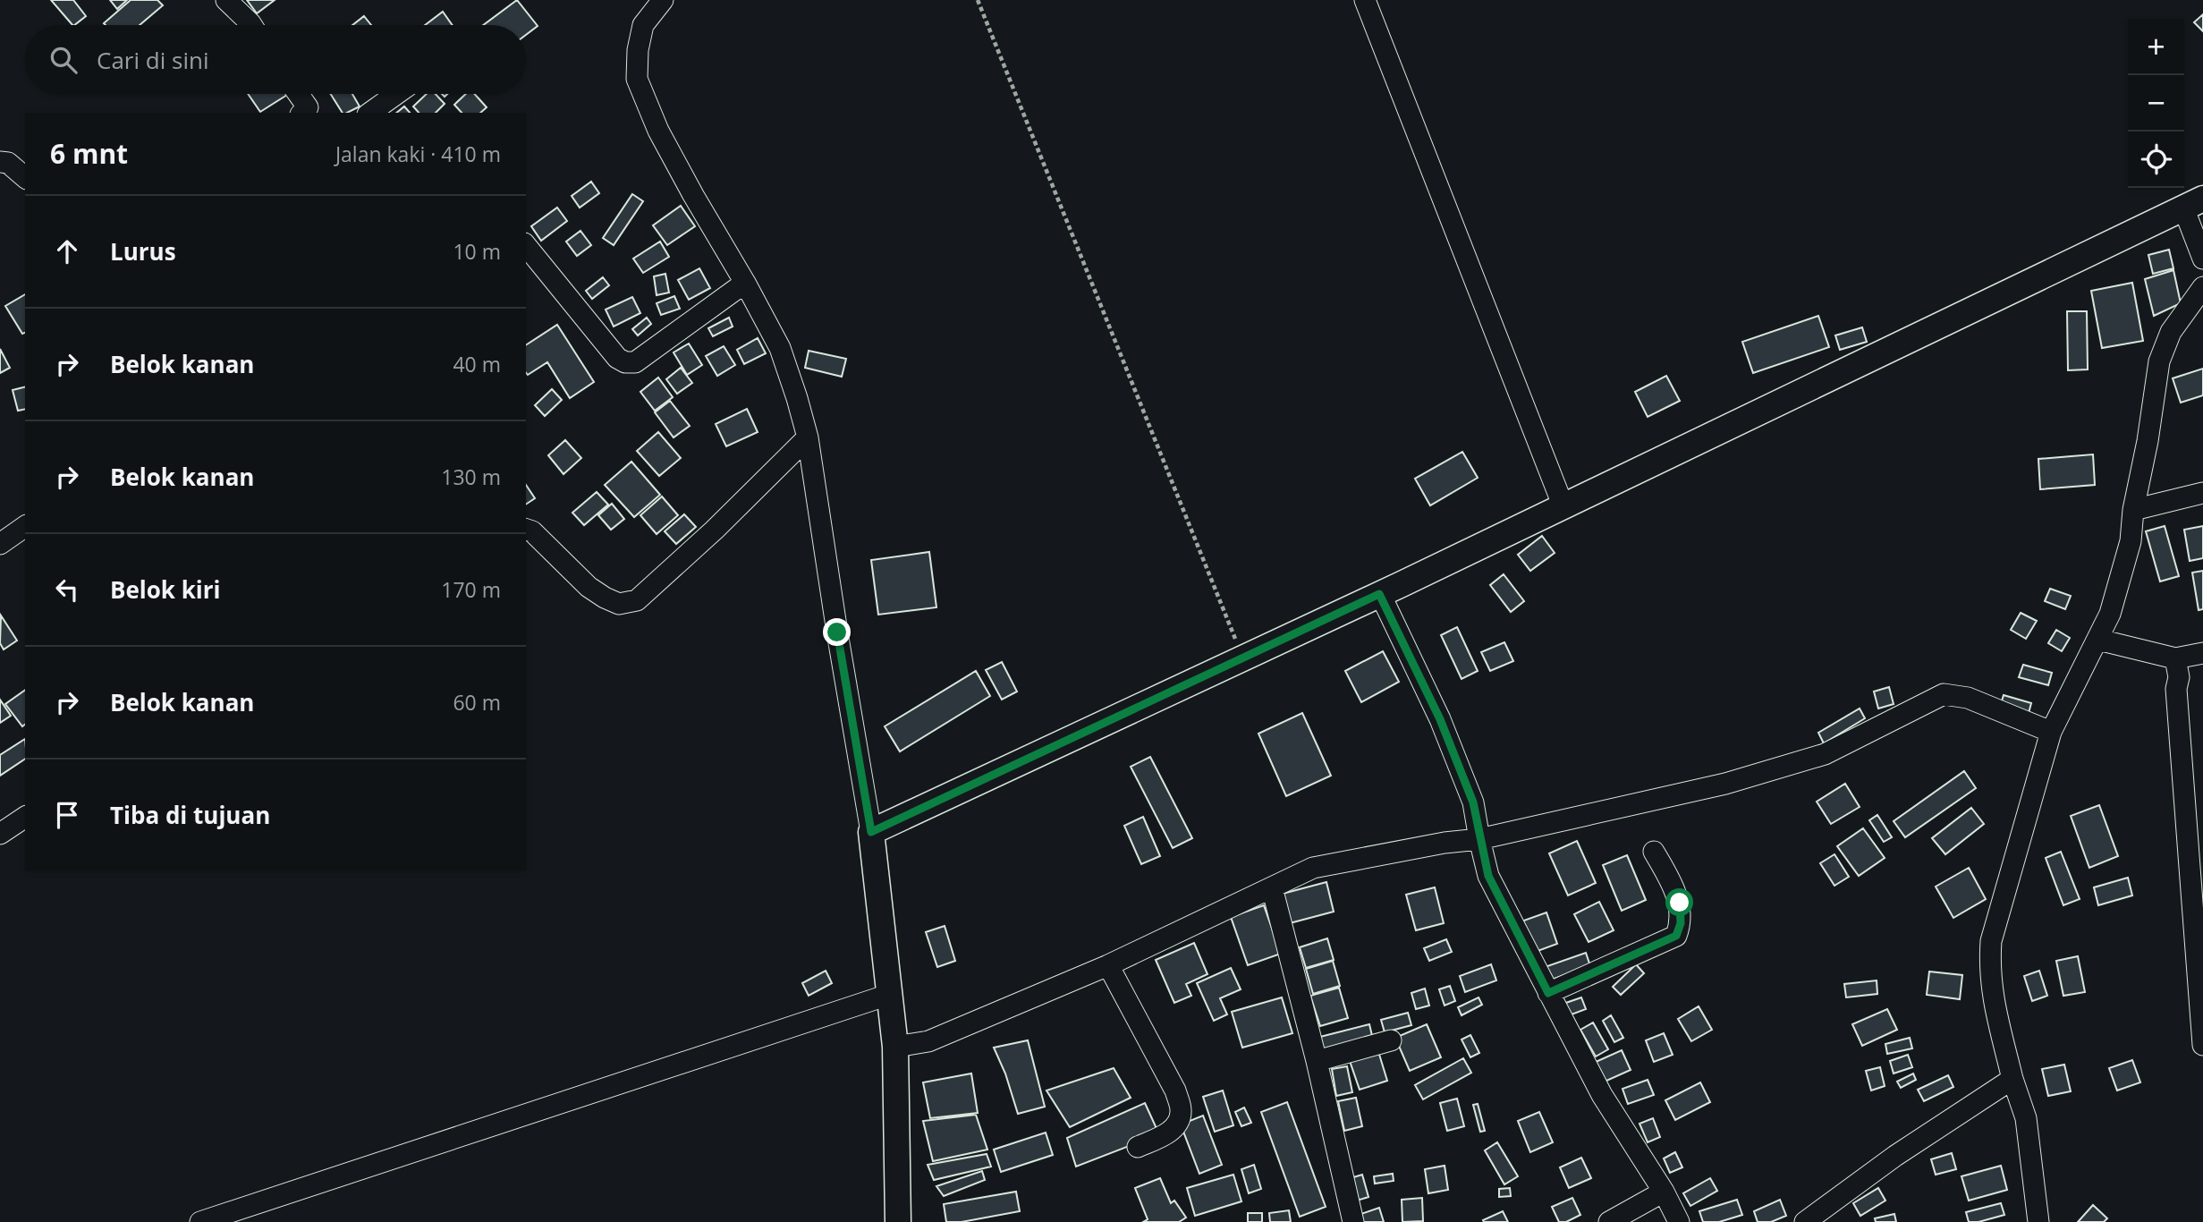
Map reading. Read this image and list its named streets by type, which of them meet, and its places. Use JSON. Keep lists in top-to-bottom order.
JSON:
{
  "page": {
    "map_buttons": ["+", "−"],
    "search": "Cari di sini",
    "heading": ["6 mnt", "Jalan kaki · 410 m"],
    "list": [
      ["Lurus", "10 m"],
      ["Belok kanan", "40 m"],
      ["Belok kanan", "130 m"],
      ["Belok kiri", "170 m"],
      ["Belok kanan", "60 m"],
      "Tiba di tujuan"
    ]
  }
}
